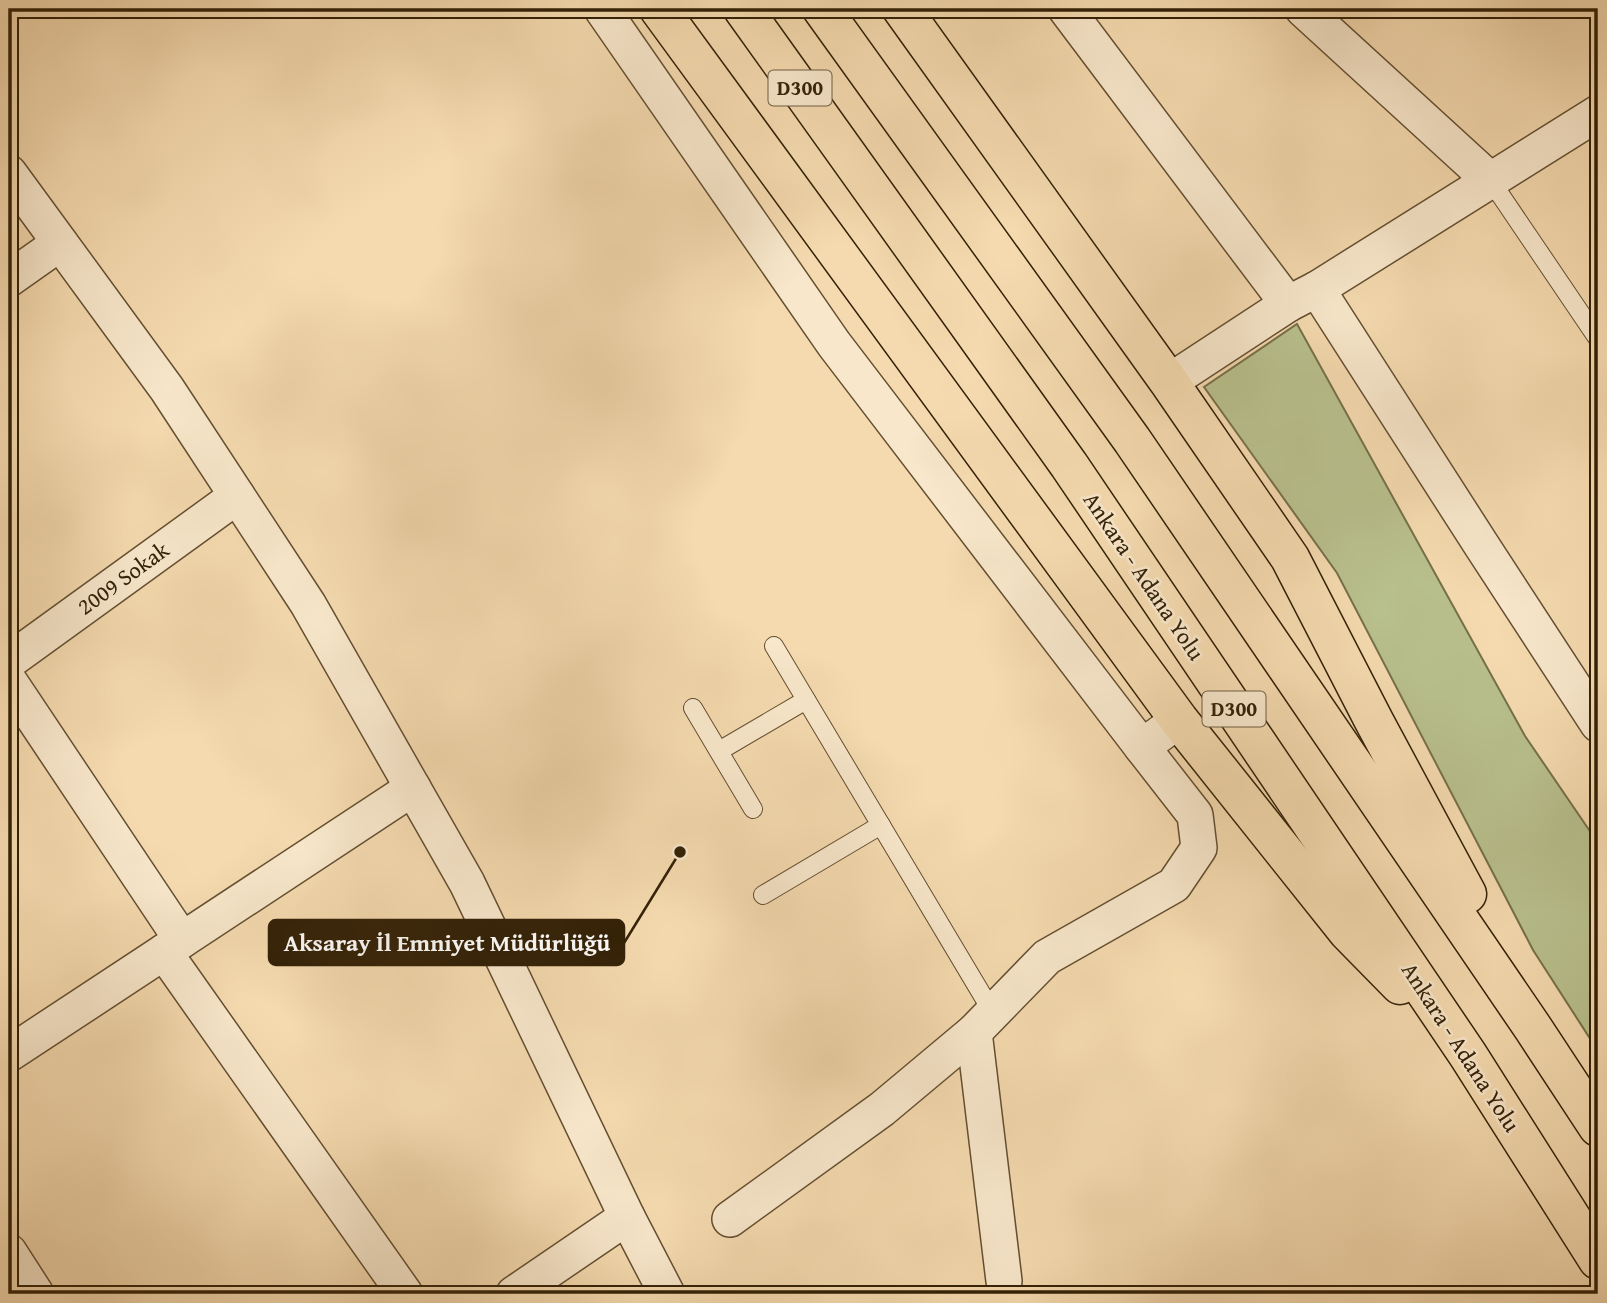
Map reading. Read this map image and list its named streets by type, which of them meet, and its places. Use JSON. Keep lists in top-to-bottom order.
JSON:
{
  "streets": {
    "highway": ["D300", "Ankara - Adana Yolu"],
    "street": ["2009 Sokak"]
  },
  "places": ["Aksaray İl Emniyet Müdürlüğü"]
}
